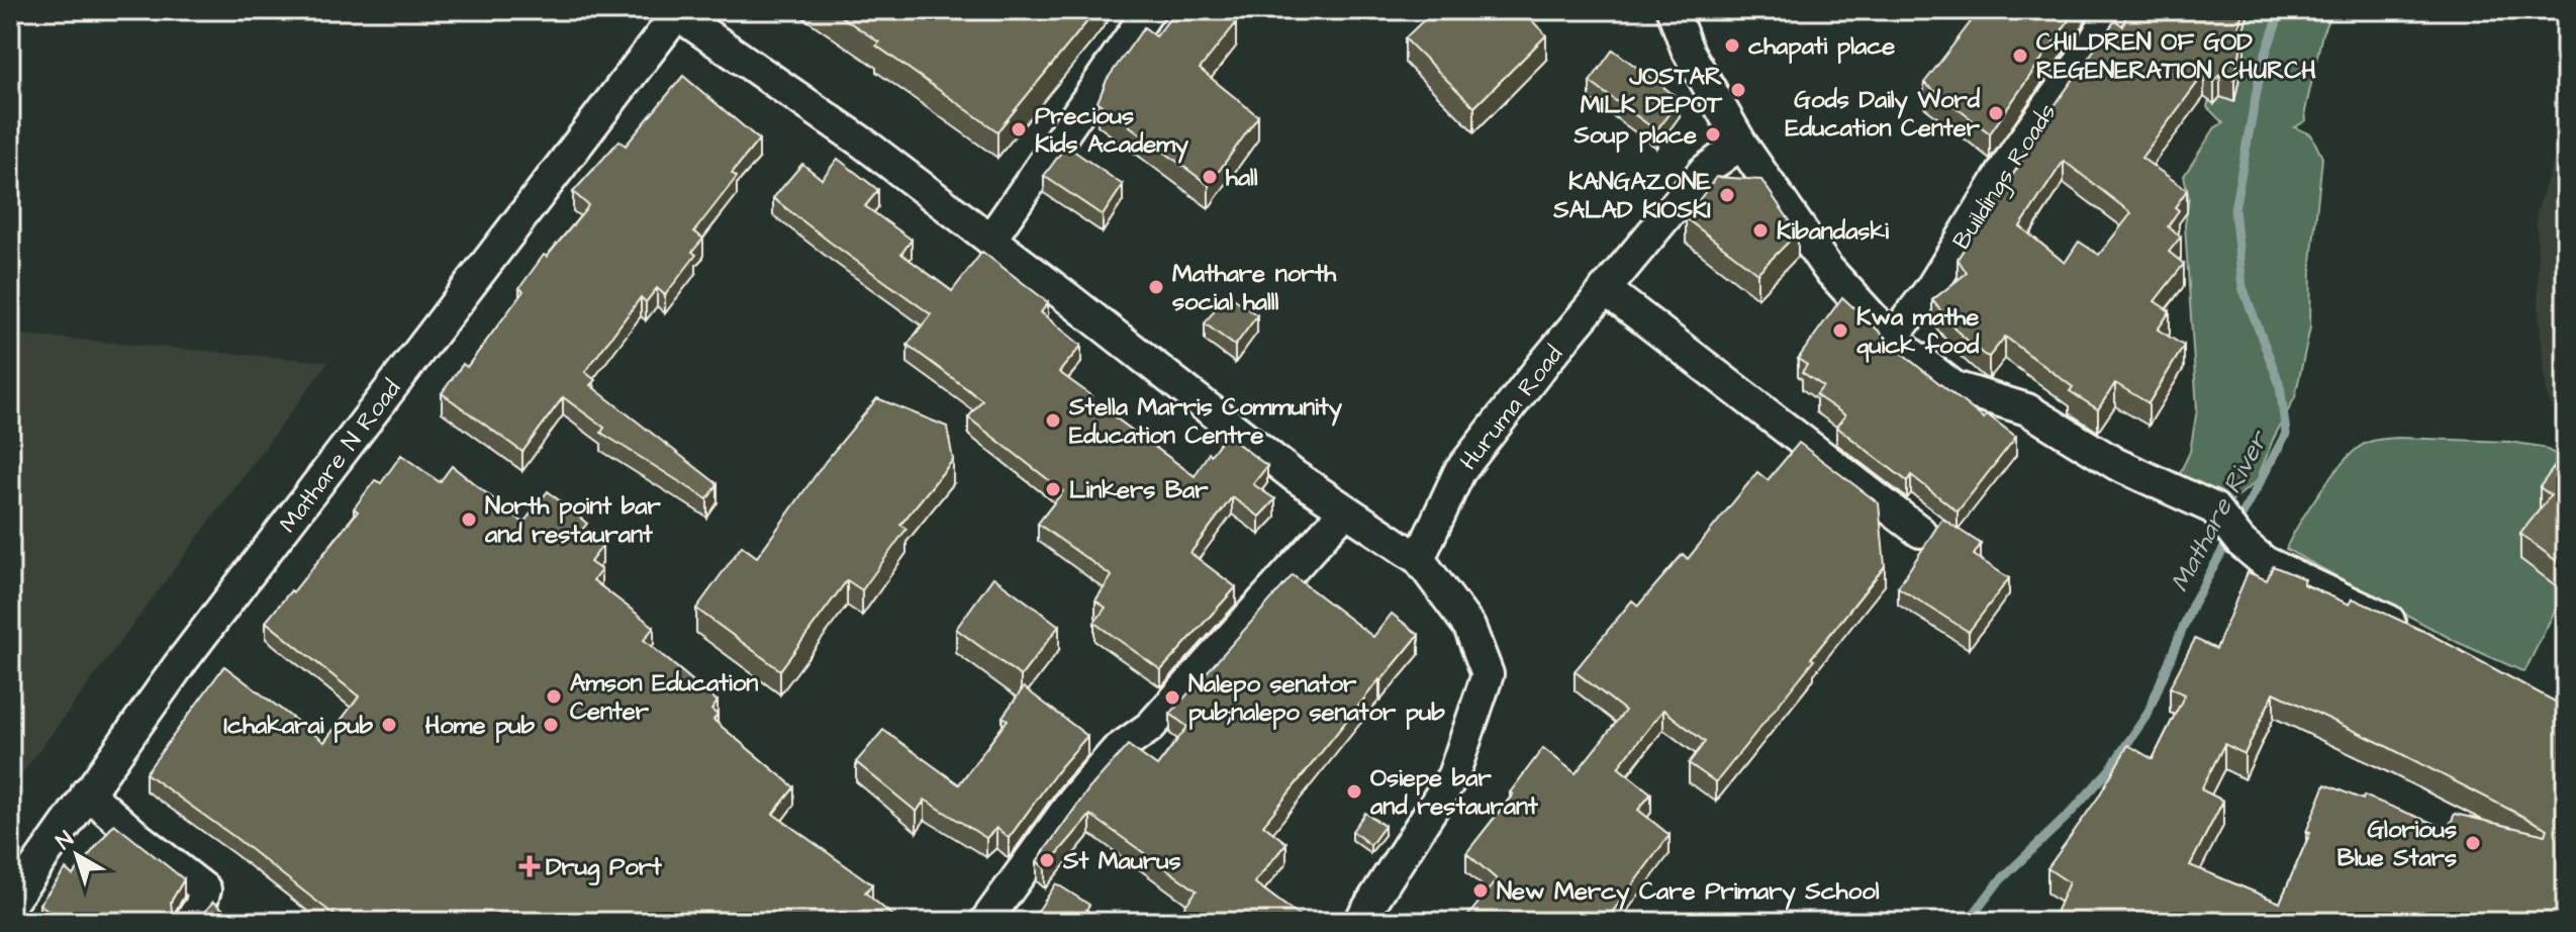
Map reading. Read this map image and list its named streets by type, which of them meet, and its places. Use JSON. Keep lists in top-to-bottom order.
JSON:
{
  "streets": {
    "street": ["Buildings Roads", "Huruma Road", "Mathare N Road"]
  },
  "water": ["Mathare River"],
  "places": {
    "other": [
      "chapati place",
      "CHILDREN OF GOD REGENERATION CHURCH",
      "JOSTAR MILK DEPOT",
      "Gods Daily Word Education Center",
      "Precious Kids Academy",
      "Soup place",
      "hall",
      "KANGAZONE SALAD KIOSKI",
      "Kibandaski",
      "Mathare north social halll",
      "Kwa mathe quick food",
      "Stella Marris Community Education Centre",
      "Linkers Bar",
      "North point bar and restaurant",
      "Amson Education Center",
      "Nalepo senator pub;nalepo senator pub",
      "Ichakarai pub",
      "Home pub",
      "Osiepe bar and restaurant",
      "Glorious Blue Stars",
      "St Maurus",
      "New Mercy Care Primary School"
    ],
    "health": ["Drug Port"]
  },
  "north": "top left"
}
